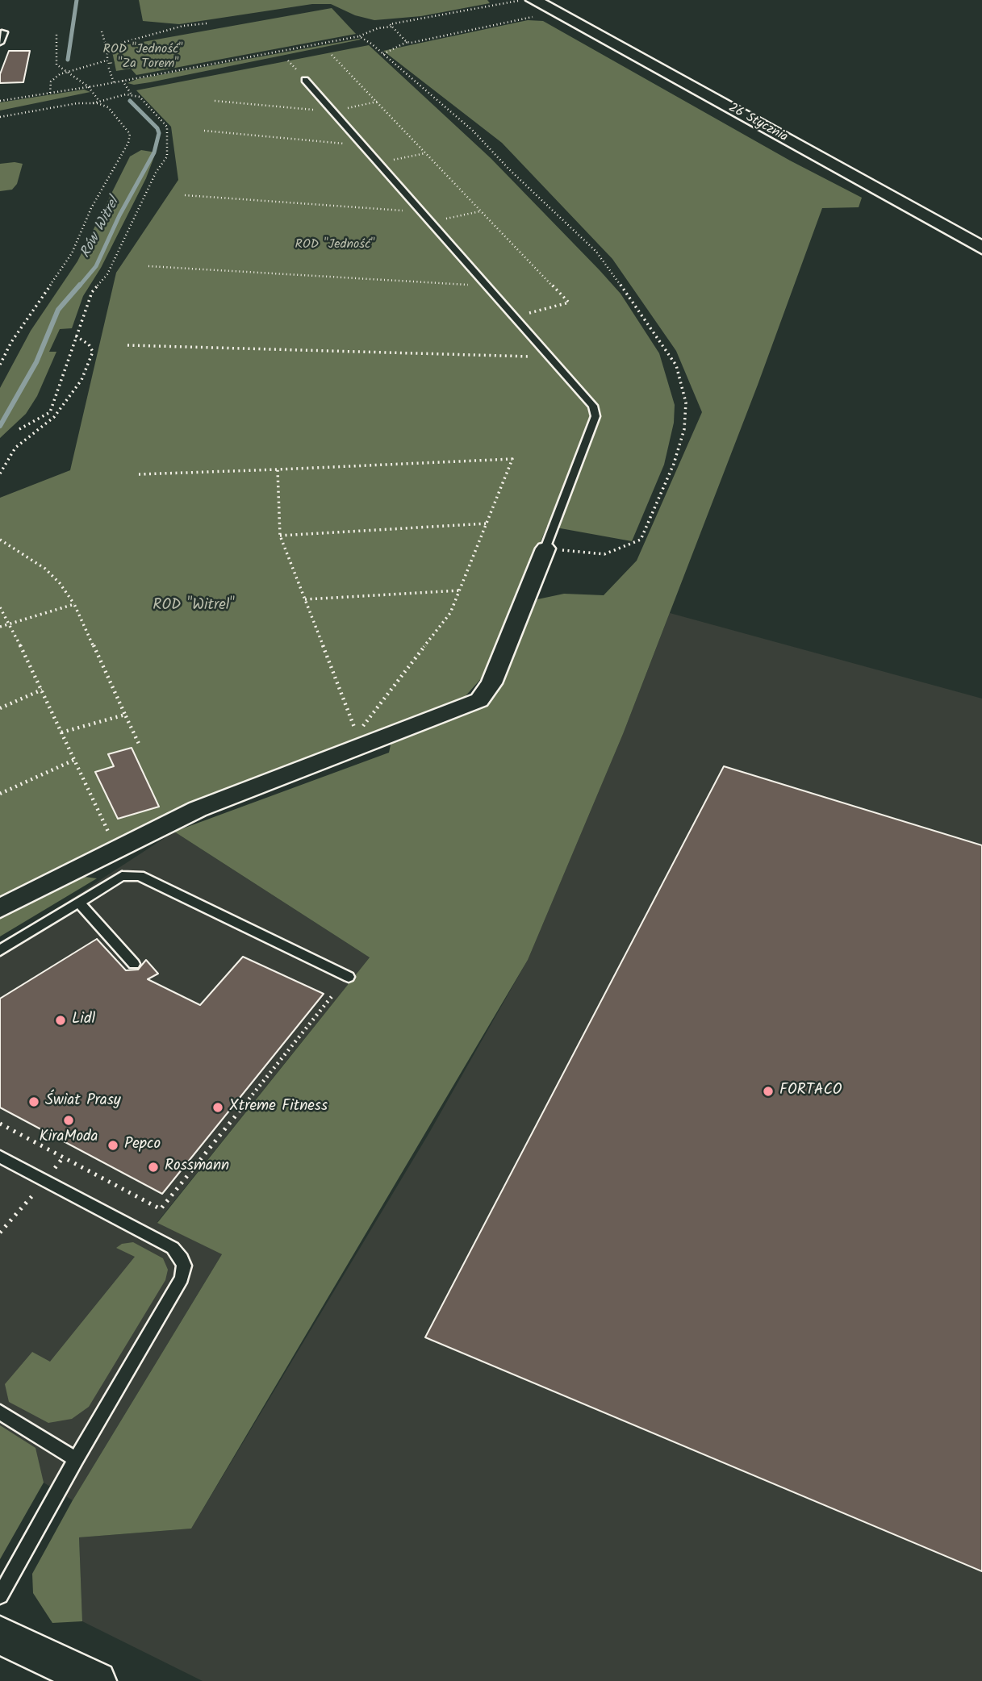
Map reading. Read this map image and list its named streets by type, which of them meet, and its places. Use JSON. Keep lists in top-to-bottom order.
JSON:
{
  "streets": {
    "street": ["26 Stycznia"]
  },
  "water": ["Rów Witrel"],
  "parks": ["ROD \"Jedność\" - \"Za Torem\"", "ROD \"Jedność\"", "ROD \"Witrel\""],
  "places": [
    "Lidl",
    "FORTACO",
    "Świat Prasy",
    "Xtreme Fitness",
    "KiraModa",
    "Pepco",
    "Rossmann"
  ]
}
